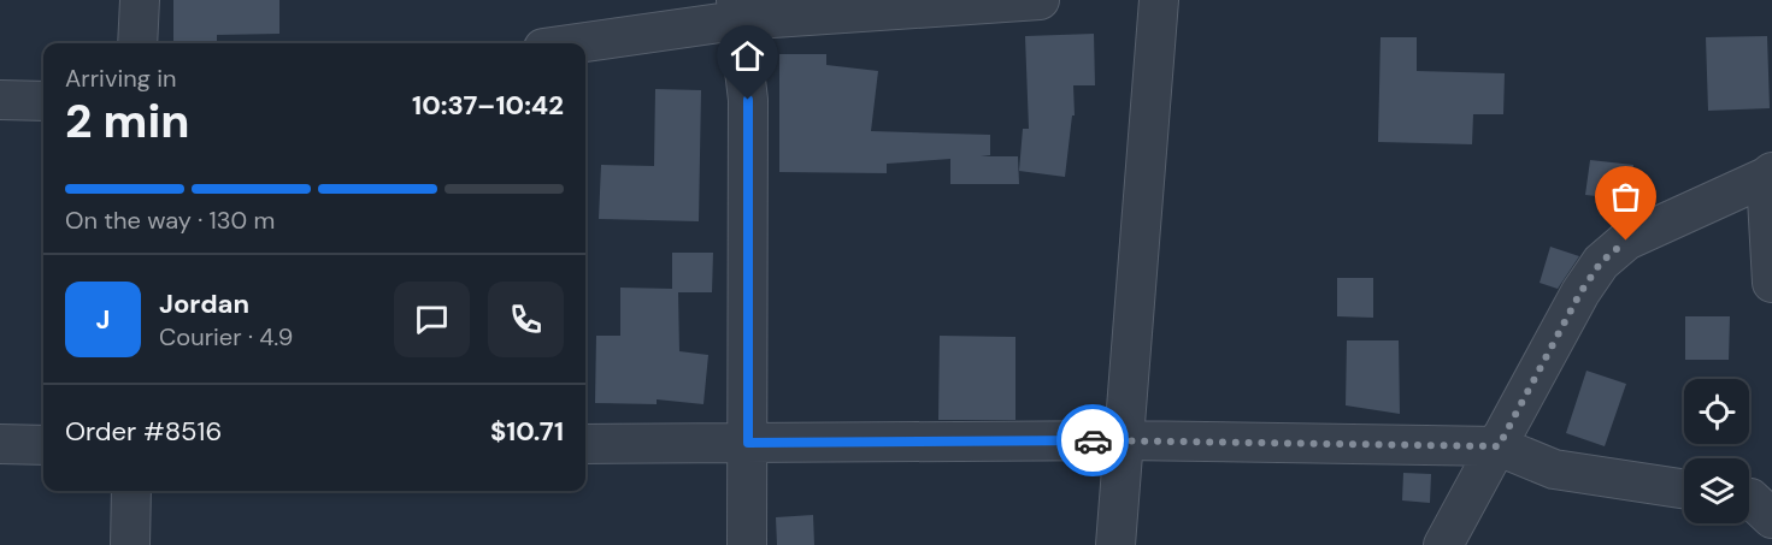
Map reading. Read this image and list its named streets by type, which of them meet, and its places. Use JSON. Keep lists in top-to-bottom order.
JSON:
{
  "page": {
    "heading": ["2 min", "Arriving in", "10:37–10:42"],
    "panel": [
      "Jordan",
      "Courier · 4.9",
      "Order #8516",
      "$10.71"
    ],
    "bar": "On the way · 130 m",
    "round": "J"
  }
}
